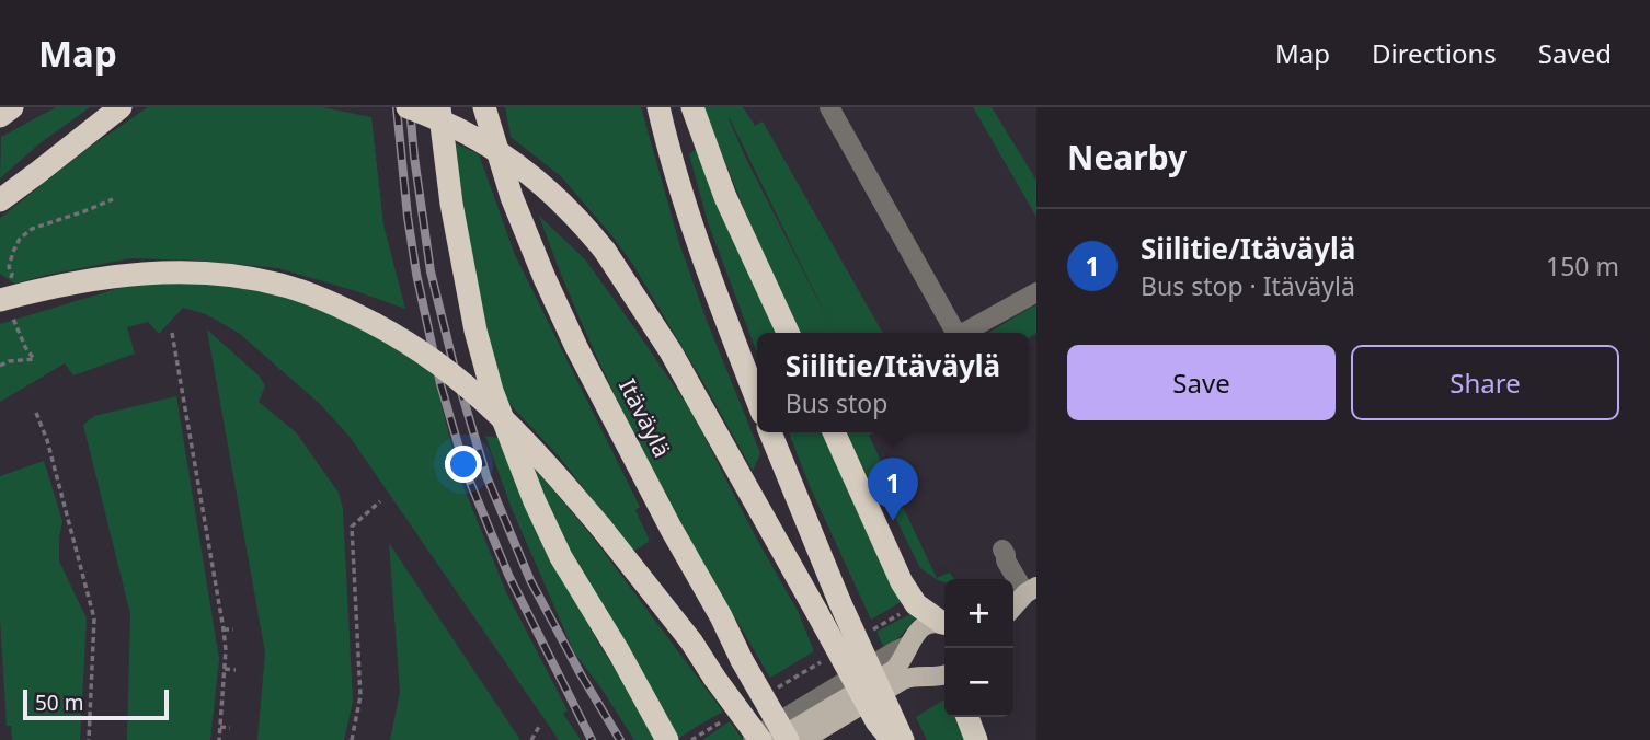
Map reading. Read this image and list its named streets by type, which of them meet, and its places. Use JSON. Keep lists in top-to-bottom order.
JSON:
{
  "streets": {
    "highway": ["Itäväylä"]
  },
  "scale_bar": "50 m",
  "page": {
    "header": "Map",
    "nav": ["Map", "Directions", "Saved"],
    "heading": "Nearby",
    "list": [
      {
        "mark": "1",
        "name": "Siilitie/Itäväylä",
        "note": "Bus stop · Itäväylä",
        "value": "150 m"
      }
    ],
    "buttons": ["Save", "Share"],
    "popup": ["Siilitie/Itäväylä", "Bus stop"],
    "pins": "1",
    "map_buttons": ["+", "−"],
    "scale": "50 m"
  }
}
